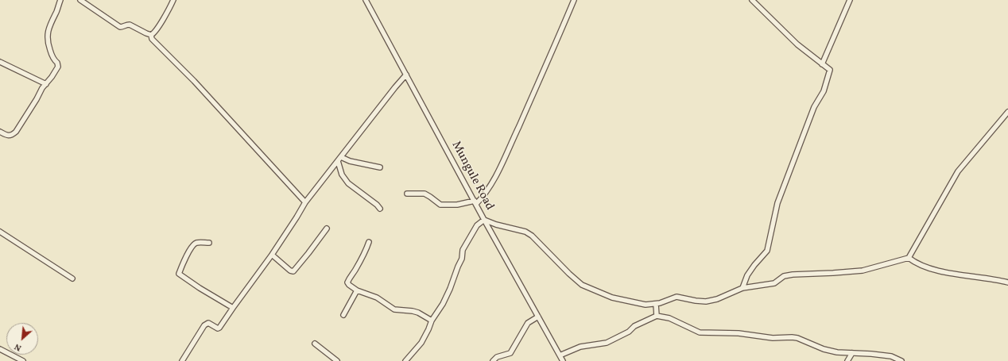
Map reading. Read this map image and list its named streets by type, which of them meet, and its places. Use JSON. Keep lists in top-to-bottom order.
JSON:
{
  "streets": {
    "street": ["Mungule Road"]
  },
  "north": "bottom left"
}
